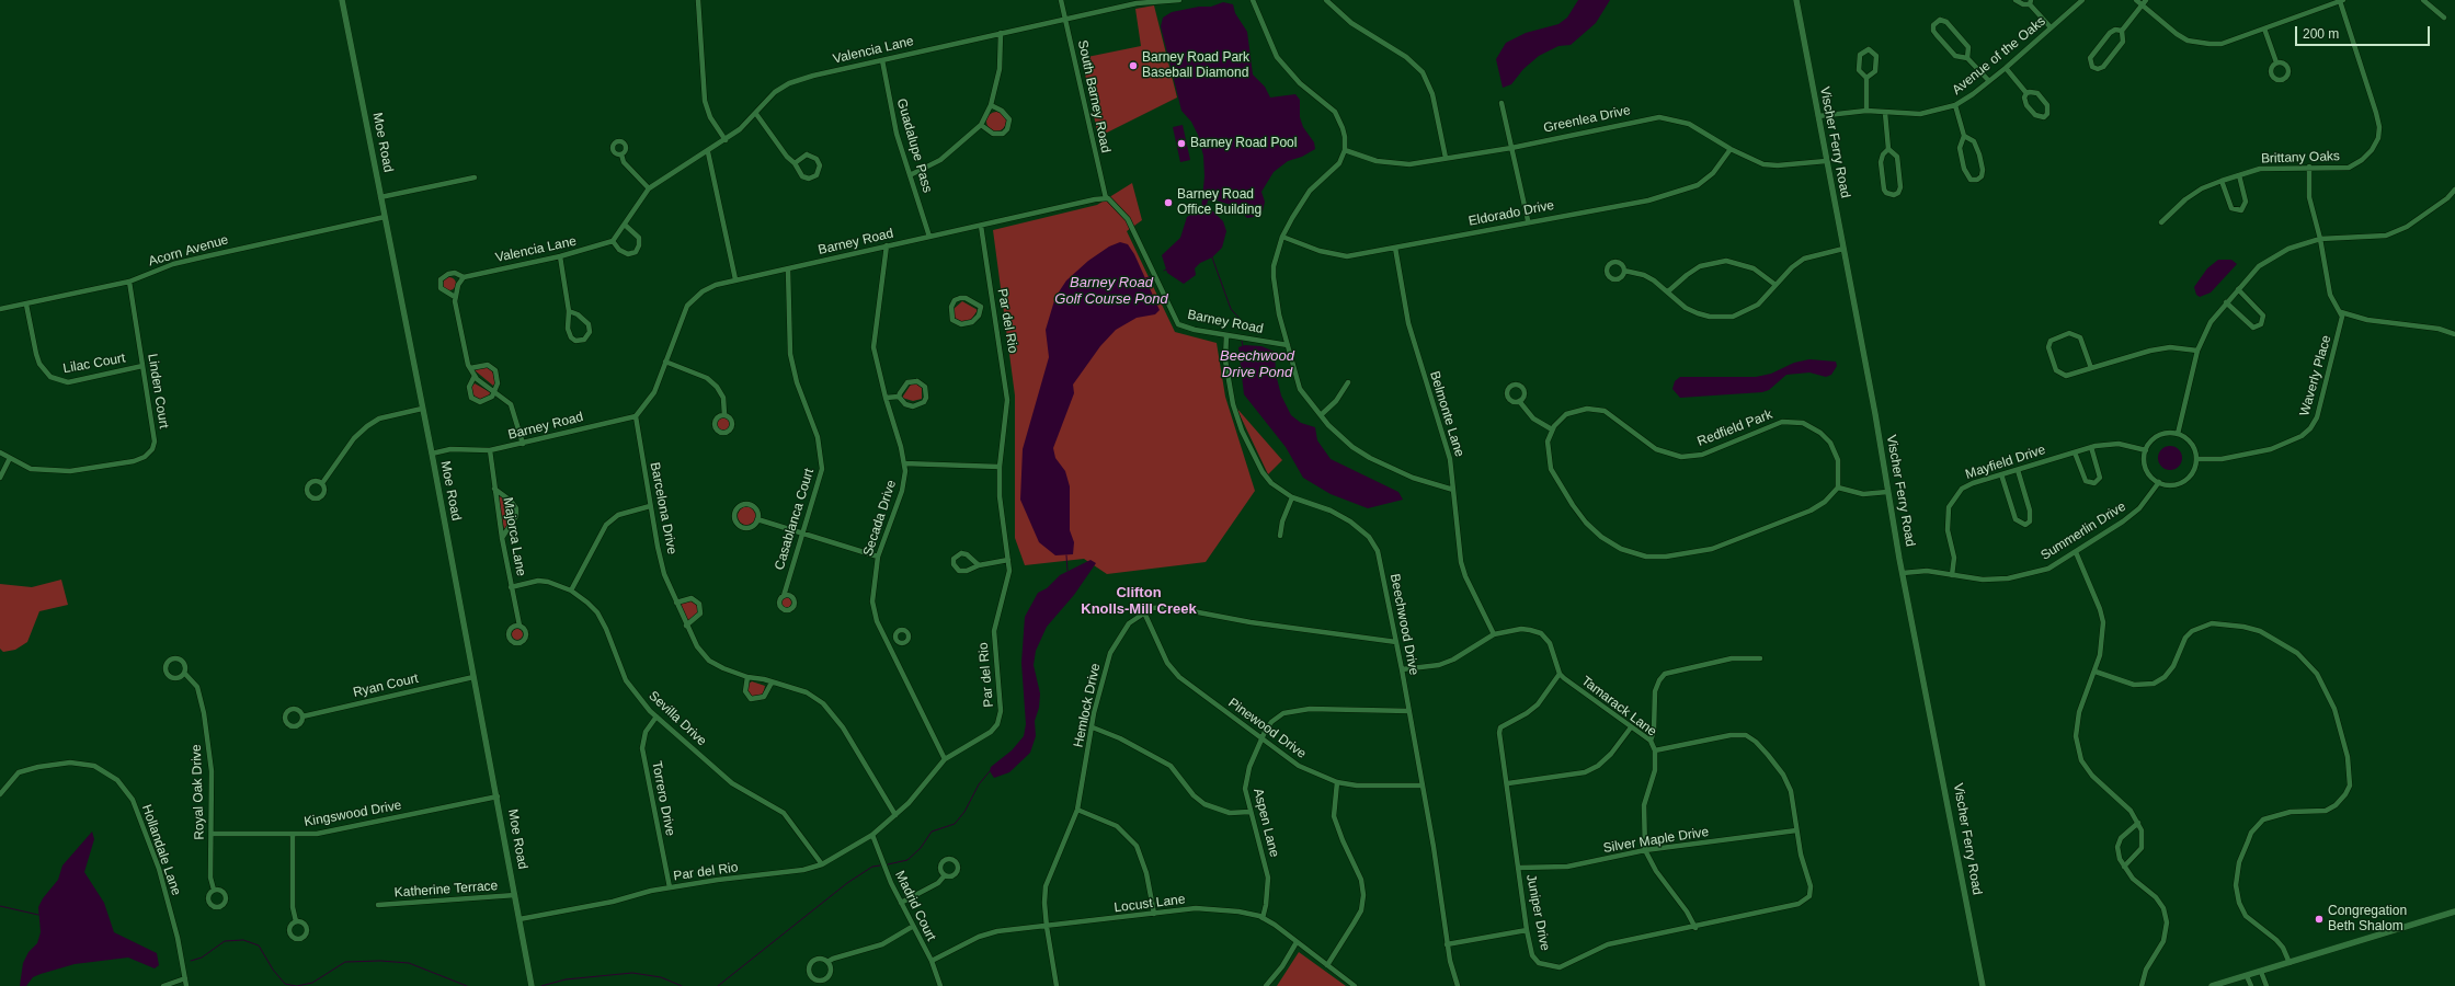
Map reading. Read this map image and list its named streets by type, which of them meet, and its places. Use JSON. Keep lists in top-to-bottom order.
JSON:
{
  "streets": {
    "street": [
      "Valencia Lane",
      "Avenue of the Oaks",
      "South Barney Road",
      "Greenlea Drive",
      "Moe Road",
      "Vischer Ferry Road",
      "Guadalupe Pass",
      "Brittany Oaks",
      "Eldorado Drive",
      "Barney Road",
      "Acorn Avenue",
      "Par del Rio",
      "Lilac Court",
      "Waverly Place",
      "Linden Court",
      "Belmonte Lane",
      "Redfield Park",
      "Mayfield Drive",
      "Barcelona Drive",
      "Secada Drive",
      "Casablanca Court",
      "Summerlin Drive",
      "Majorca Lane",
      "Beechwood Drive",
      "Ryan Court",
      "Hemlock Drive",
      "Tamarack Lane",
      "Sevilla Drive",
      "Pinewood Drive",
      "Royal Oak Drive",
      "Torrero Drive",
      "Kingswood Drive",
      "Aspen Lane",
      "Silver Maple Drive",
      "Hollandale Lane",
      "Katherine Terrace",
      "Locust Lane",
      "Madrid Court",
      "Juniper Drive"
    ]
  },
  "crossings": [
    ["Valencia Lane", "South Barney Road"],
    ["Valencia Lane", "Guadalupe Pass"],
    ["Avenue of the Oaks", "Vischer Ferry Road"],
    ["South Barney Road", "Barney Road"],
    ["Greenlea Drive", "Vischer Ferry Road"],
    ["Greenlea Drive", "Eldorado Drive"],
    ["Moe Road", "Barney Road"],
    ["Moe Road", "Acorn Avenue"],
    ["Moe Road", "Par del Rio"],
    ["Moe Road", "Ryan Court"],
    ["Moe Road", "Kingswood Drive"],
    ["Moe Road", "Katherine Terrace"],
    ["Vischer Ferry Road", "Summerlin Drive"],
    ["Guadalupe Pass", "Barney Road"],
    ["Eldorado Drive", "Belmonte Lane"],
    ["Barney Road", "Par del Rio"],
    ["Barney Road", "Barcelona Drive"],
    ["Barney Road", "Secada Drive"],
    ["Barney Road", "Casablanca Court"],
    ["Barney Road", "Majorca Lane"],
    ["Barney Road", "Beechwood Drive"],
    ["Acorn Avenue", "Lilac Court"],
    ["Acorn Avenue", "Linden Court"],
    ["Par del Rio", "Barcelona Drive"],
    ["Par del Rio", "Secada Drive"],
    ["Par del Rio", "Sevilla Drive"],
    ["Par del Rio", "Torrero Drive"],
    ["Par del Rio", "Madrid Court"],
    ["Lilac Court", "Linden Court"],
    ["Waverly Place", "Mayfield Drive"],
    ["Waverly Place", "Summerlin Drive"],
    ["Mayfield Drive", "Summerlin Drive"],
    ["Majorca Lane", "Sevilla Drive"],
    ["Beechwood Drive", "Hemlock Drive"],
    ["Beechwood Drive", "Pinewood Drive"],
    ["Beechwood Drive", "Aspen Lane"],
    ["Hemlock Drive", "Pinewood Drive"],
    ["Hemlock Drive", "Locust Lane"],
    ["Tamarack Lane", "Silver Maple Drive"],
    ["Tamarack Lane", "Juniper Drive"],
    ["Sevilla Drive", "Torrero Drive"],
    ["Pinewood Drive", "Aspen Lane"],
    ["Royal Oak Drive", "Kingswood Drive"],
    ["Aspen Lane", "Locust Lane"],
    ["Silver Maple Drive", "Juniper Drive"],
    ["Locust Lane", "Madrid Court"]
  ],
  "districts": ["Clifton Knolls-Mill Creek"],
  "water": ["Barney Road Golf Course Pond", "Beechwood Drive Pond"],
  "places": [
    "Barney Road Park Baseball Diamond",
    "Barney Road Pool",
    "Barney Road Office Building",
    "Congregation Beth Shalom"
  ],
  "scale_bar": "200 m"
}
